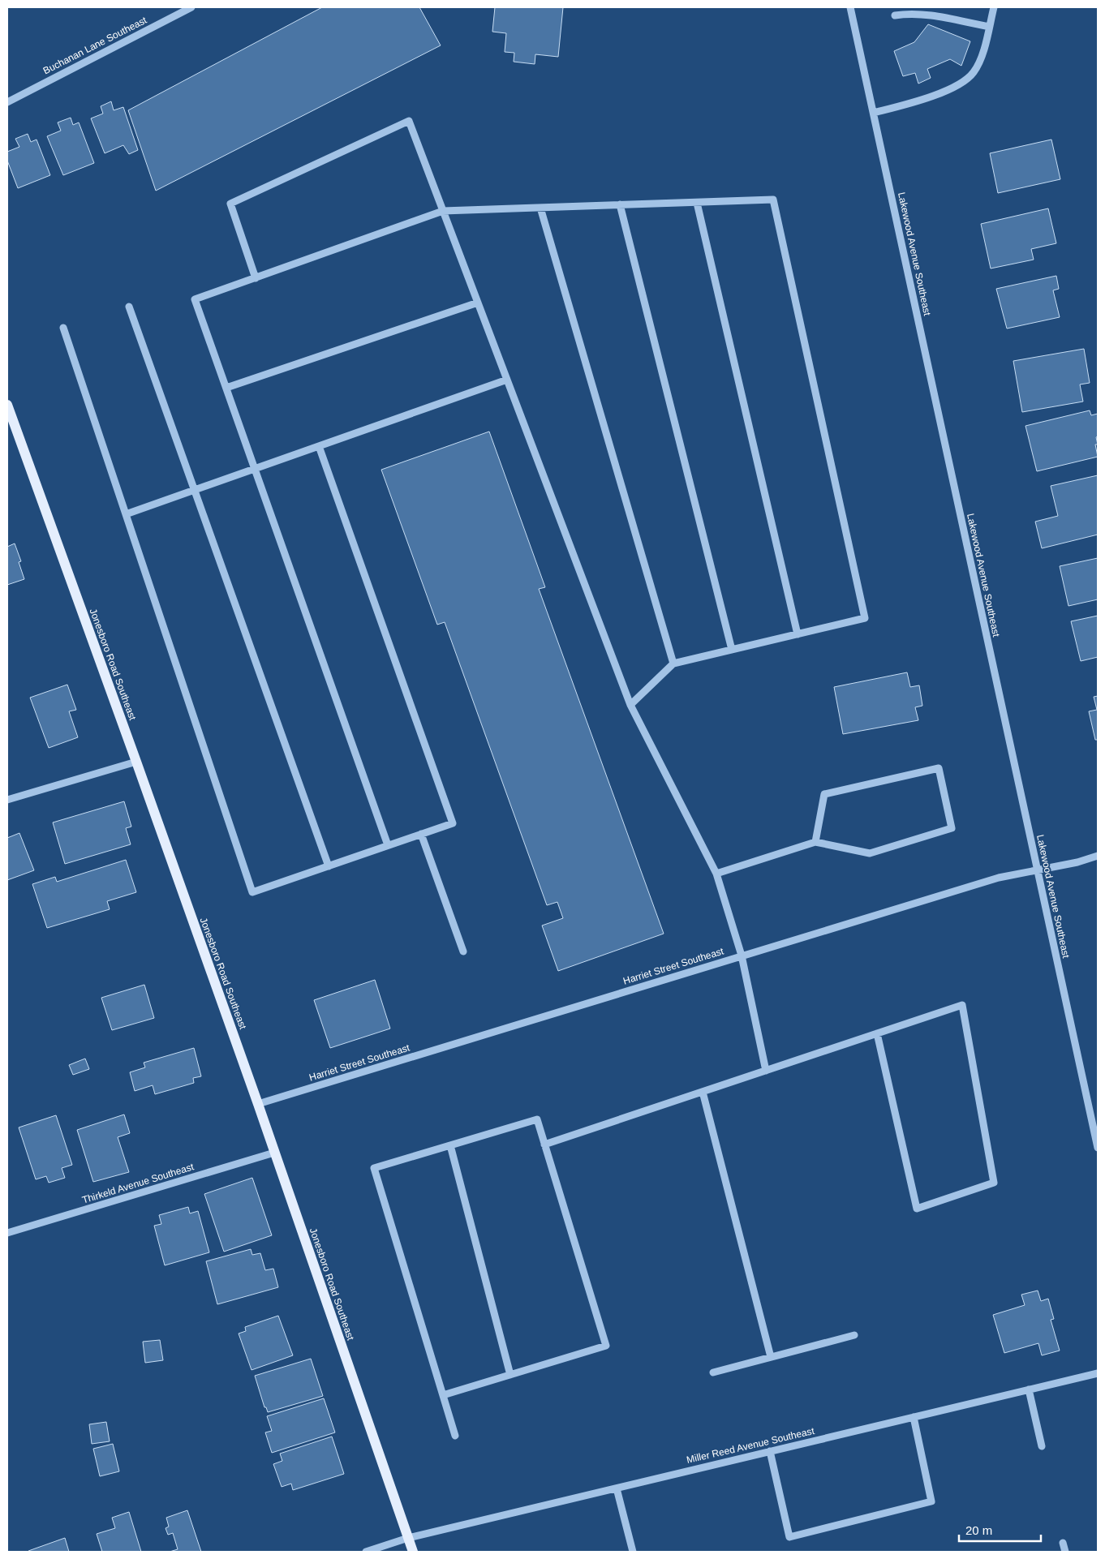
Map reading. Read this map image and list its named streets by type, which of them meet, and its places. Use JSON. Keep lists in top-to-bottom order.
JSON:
{
  "streets": {
    "main road": ["Jonesboro Road Southeast"],
    "street": [
      "Buchanan Lane Southeast",
      "Lakewood Avenue Southeast",
      "Harriet Street Southeast",
      "Thirkeld Avenue Southeast",
      "Miller Reed Avenue Southeast"
    ]
  },
  "crossings": [
    ["Lakewood Avenue Southeast", "Harriet Street Southeast"],
    ["Jonesboro Road Southeast", "Harriet Street Southeast"],
    ["Jonesboro Road Southeast", "Thirkeld Avenue Southeast"],
    ["Jonesboro Road Southeast", "Miller Reed Avenue Southeast"]
  ],
  "scale_bar": "20 m"
}
